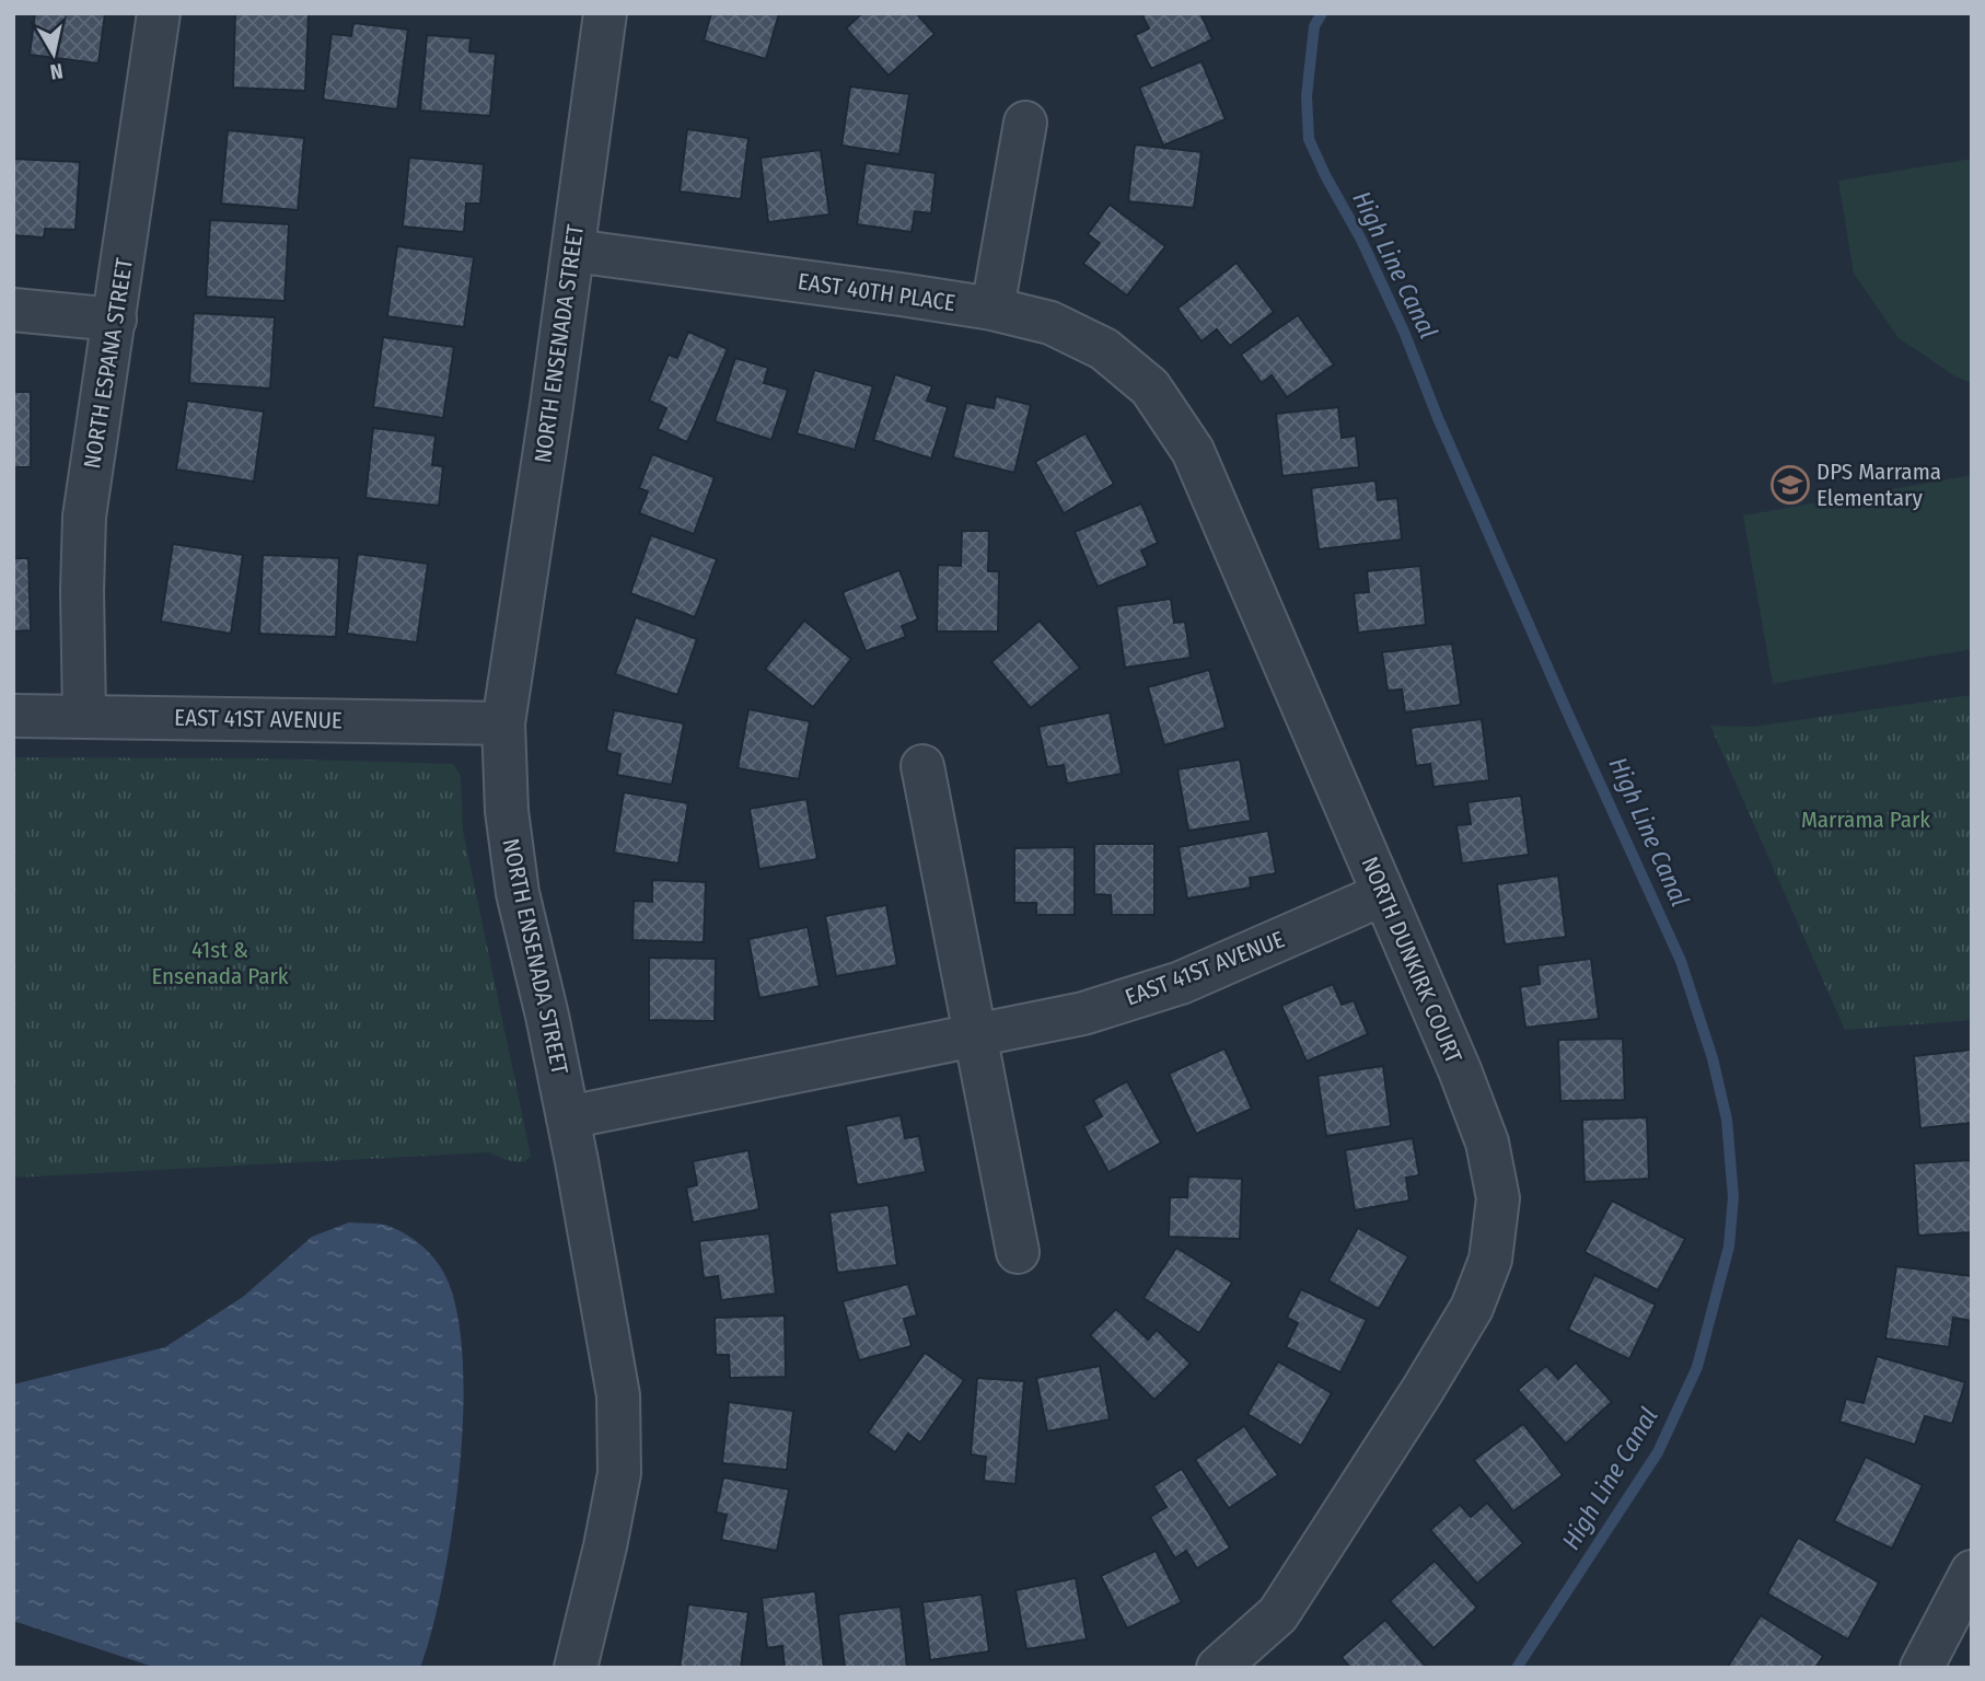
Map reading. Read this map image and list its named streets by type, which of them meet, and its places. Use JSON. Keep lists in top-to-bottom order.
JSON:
{
  "streets": {
    "street": [
      "EAST 40TH PLACE",
      "NORTH ENSENADA STREET",
      "NORTH ESPANA STREET",
      "EAST 41ST AVENUE",
      "NORTH DUNKIRK COURT"
    ]
  },
  "crossings": [
    ["EAST 40TH PLACE", "NORTH ENSENADA STREET"],
    ["EAST 40TH PLACE", "NORTH DUNKIRK COURT"],
    ["NORTH ENSENADA STREET", "EAST 41ST AVENUE"],
    ["NORTH ESPANA STREET", "EAST 41ST AVENUE"],
    ["EAST 41ST AVENUE", "NORTH DUNKIRK COURT"]
  ],
  "water": ["High Line Canal"],
  "parks": ["Marrama Park", "41st & Ensenada Park"],
  "places": {
    "school or university": ["DPS Marrama Elementary"]
  },
  "north": "bottom"
}
